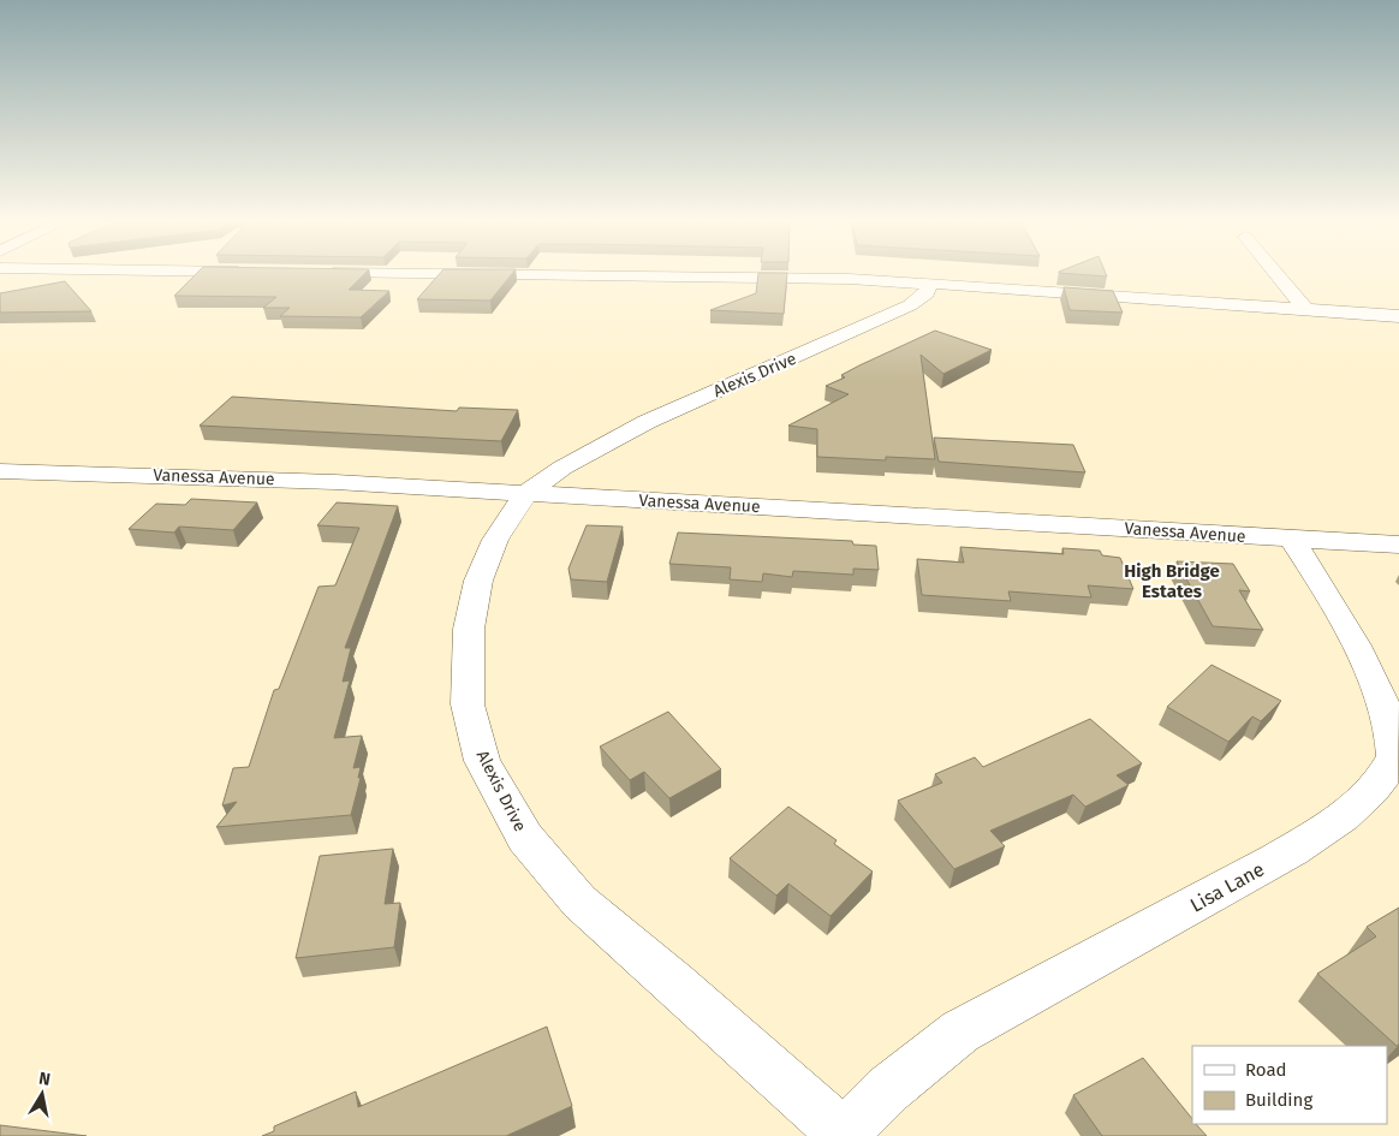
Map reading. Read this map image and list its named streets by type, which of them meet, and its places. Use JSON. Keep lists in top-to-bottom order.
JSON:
{
  "streets": {
    "street": ["Alexis Drive", "Vanessa Avenue", "Lisa Lane"]
  },
  "crossings": [
    ["Alexis Drive", "Vanessa Avenue"],
    ["Alexis Drive", "Lisa Lane"],
    ["Vanessa Avenue", "Lisa Lane"]
  ],
  "districts": ["High Bridge Estates"],
  "legend": ["Road", "Building"],
  "north": "top"
}
